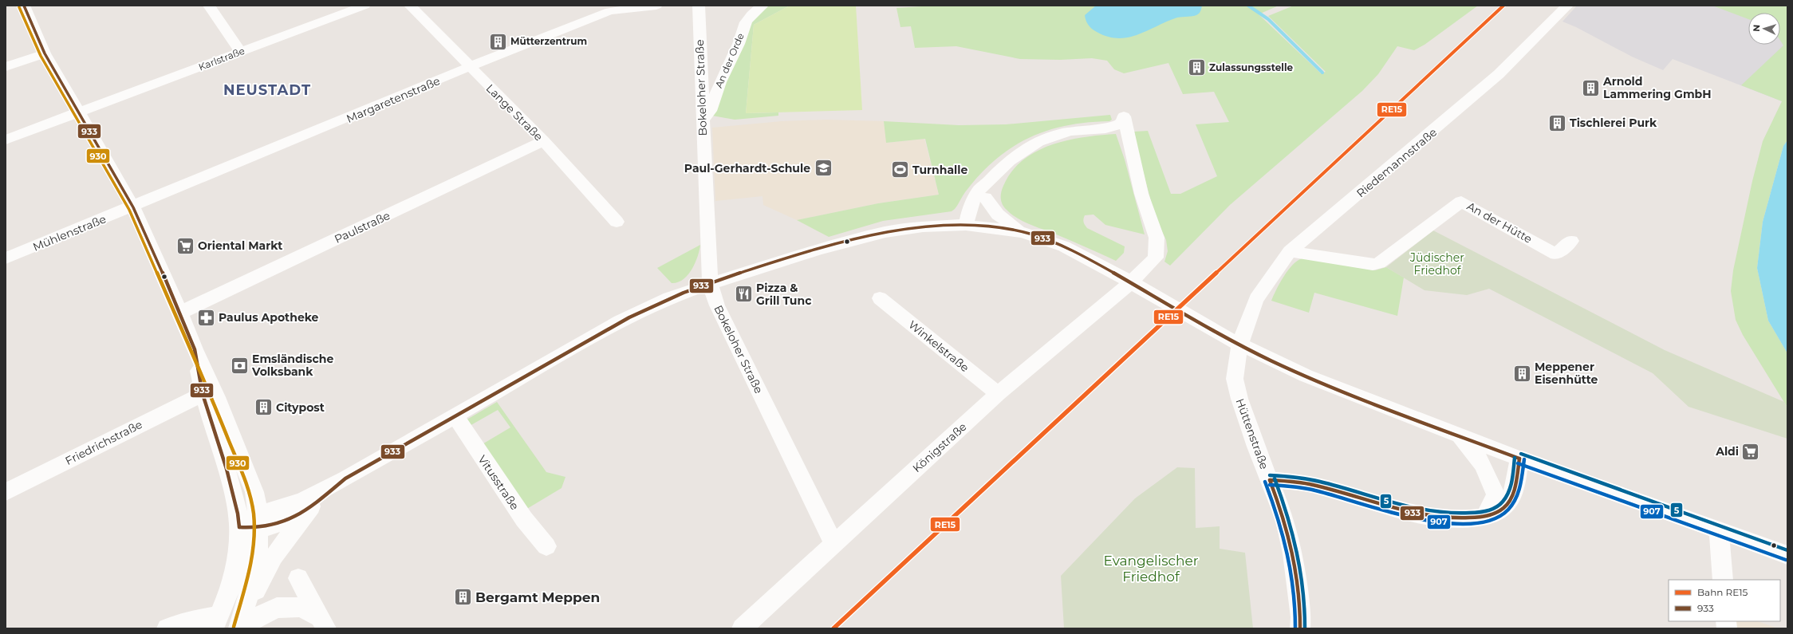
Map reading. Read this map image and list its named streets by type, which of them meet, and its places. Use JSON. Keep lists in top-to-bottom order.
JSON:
{
  "streets": {
    "street": [
      "Karlstraße",
      "An der Orde",
      "Bokeloher Straße",
      "Margaretenstraße",
      "Lange Straße",
      "Riedemannstraße",
      "An der Hütte",
      "Paulstraße",
      "Mühlenstraße",
      "Winkelstraße",
      "Hüttenstraße",
      "Friedrichstraße",
      "Königstraße",
      "Vitusstraße"
    ]
  },
  "crossings": [
    ["An der Orde", "Bokeloher Straße"],
    ["Bokeloher Straße", "Königstraße"],
    ["Margaretenstraße", "Lange Straße"],
    ["Margaretenstraße", "Mühlenstraße"],
    ["Lange Straße", "Paulstraße"],
    ["Riedemannstraße", "An der Hütte"],
    ["Riedemannstraße", "Hüttenstraße"],
    ["Winkelstraße", "Königstraße"]
  ],
  "districts": ["NEUSTADT"],
  "parks": ["Jüdischer Friedhof", "Evangelischer Friedhof"],
  "places": {
    "building": [
      "Mütterzentrum",
      "Zulassungsstelle",
      "Arnold Lammering GmbH",
      "Tischlerei Purk",
      "Meppener Eisenhütte",
      "Citypost",
      "Bergamt Meppen"
    ],
    "school or university": ["Paul-Gerhardt-Schule"],
    "sports": ["Turnhalle"],
    "supermarket": ["Oriental Markt", "Aldi"],
    "restaurant": ["Pizza & Grill Tunc"],
    "pharmacy": ["Paulus Apotheke"],
    "bank": ["Emsländische Volksbank"]
  },
  "lines": [
    "rail line RE15",
    "transit line 933",
    "transit line 930",
    "transit line 5",
    "transit line 907"
  ],
  "legend": ["Bahn RE15", "933"],
  "north": "left"
}
